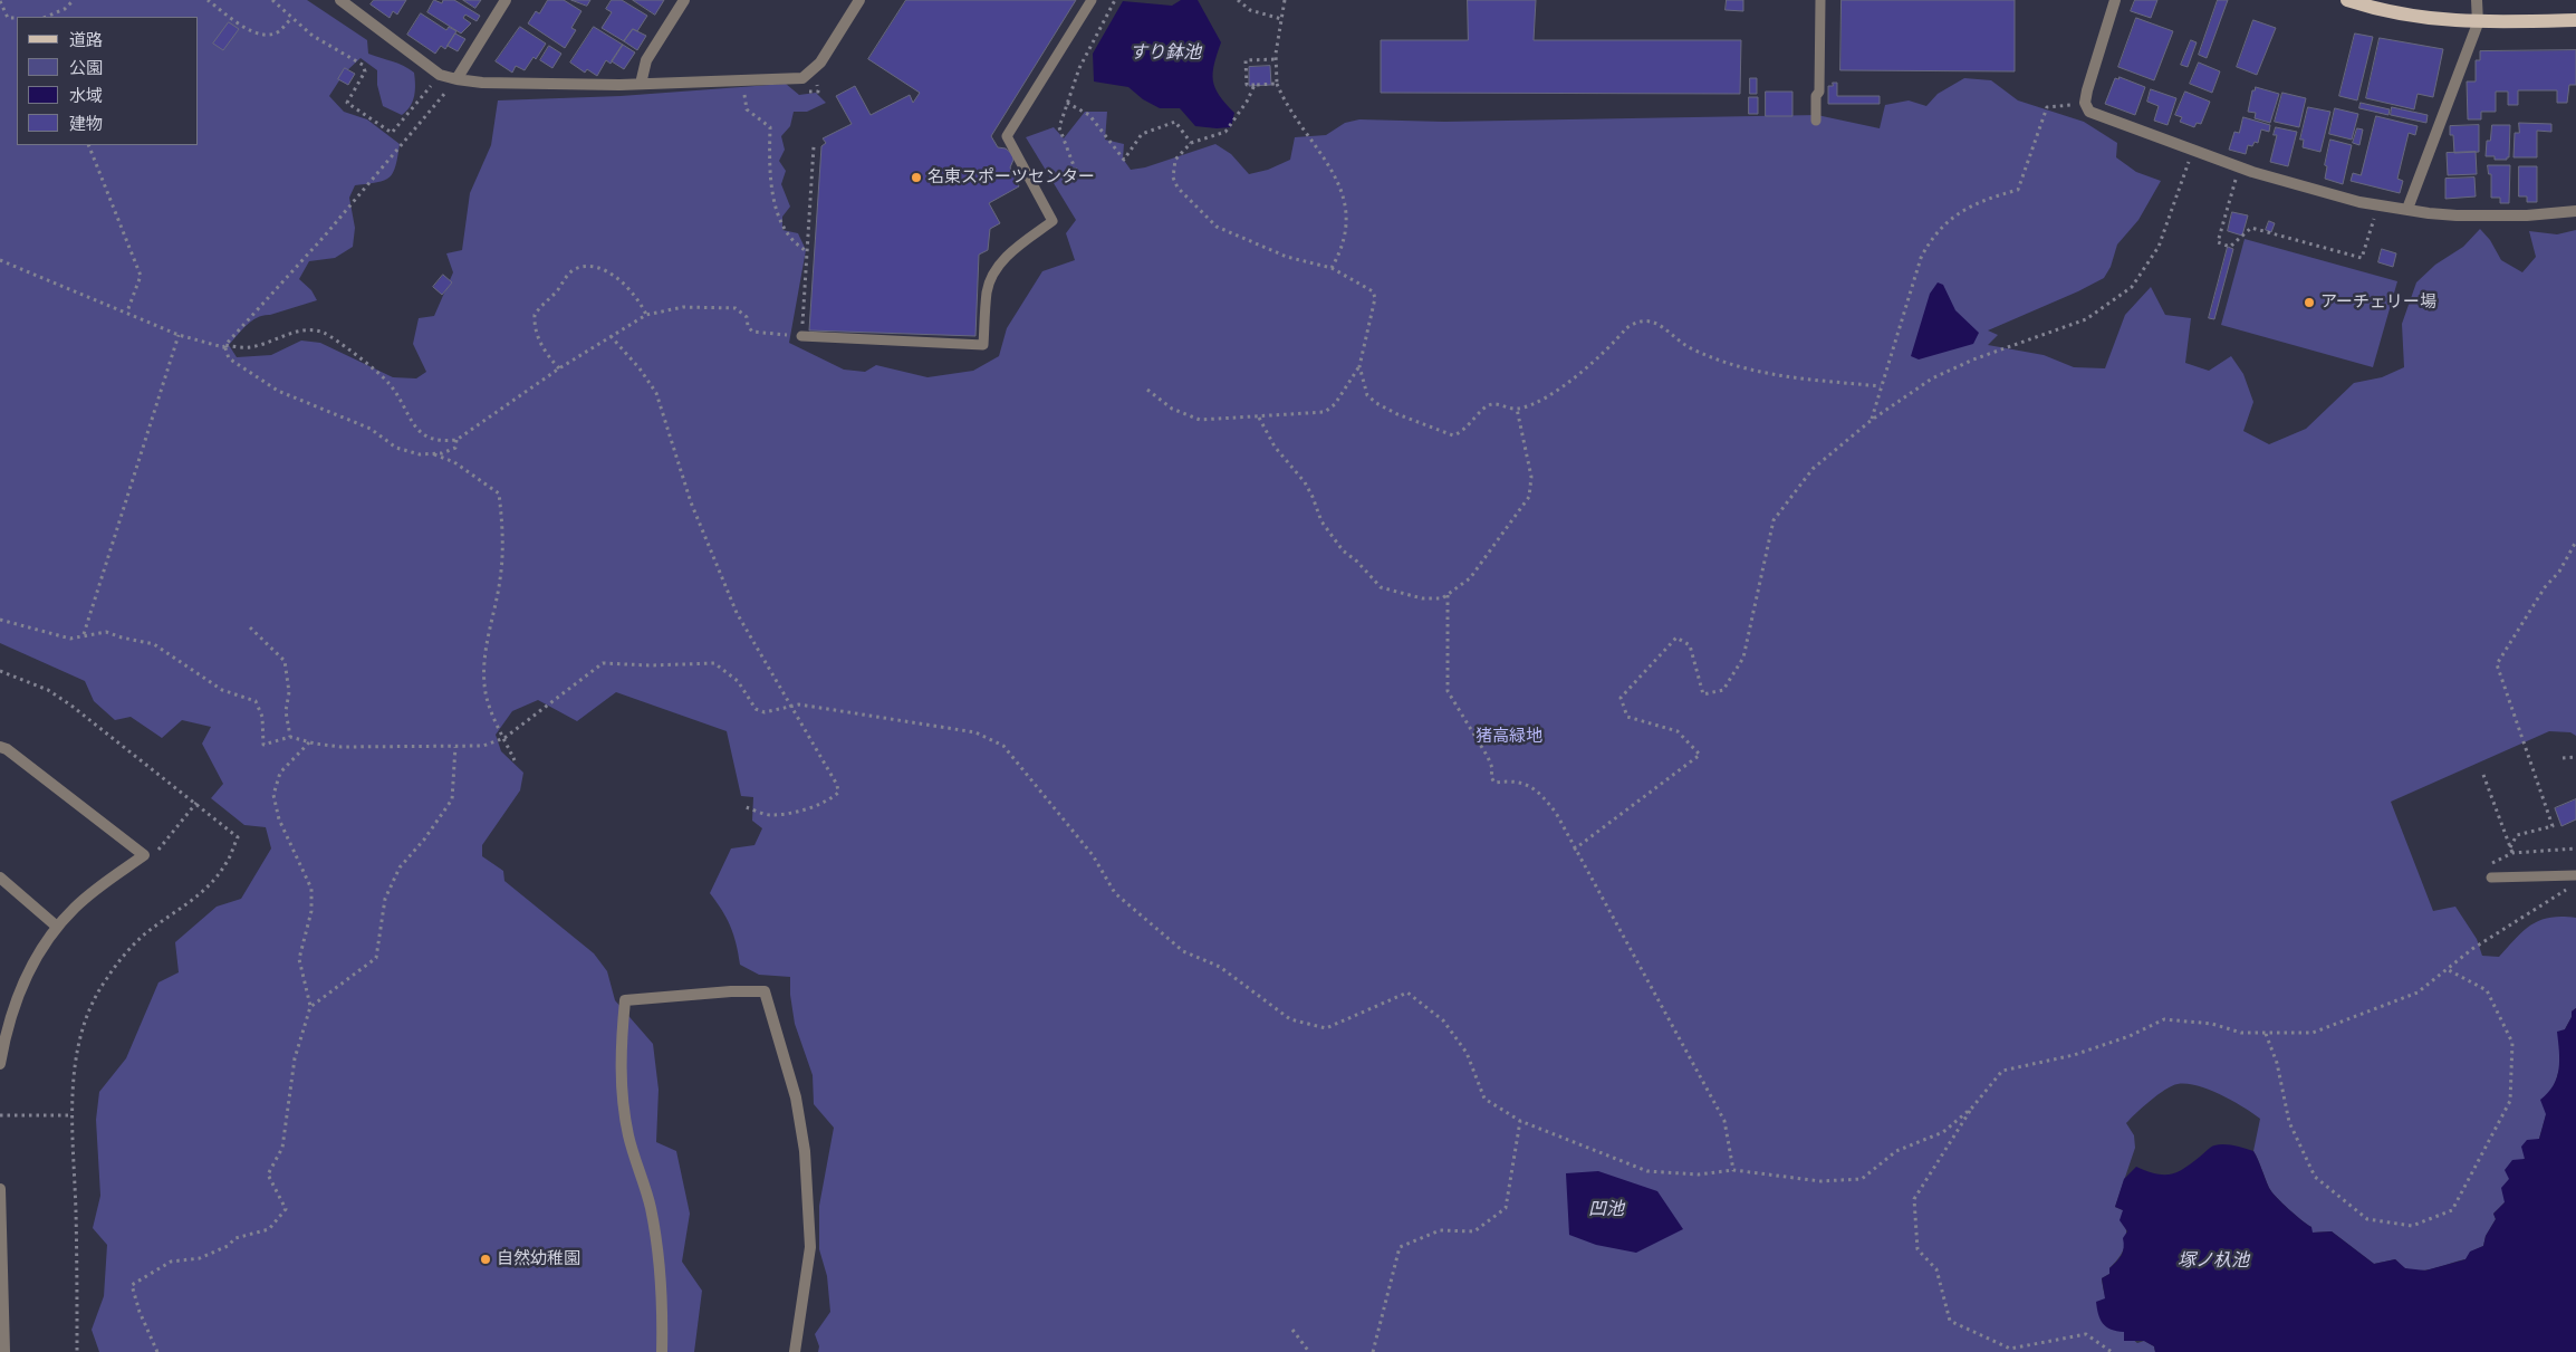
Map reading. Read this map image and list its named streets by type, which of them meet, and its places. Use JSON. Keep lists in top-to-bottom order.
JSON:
{
  "water": ["すり鉢池", "凹池", "塚ノ杁池"],
  "parks": ["猪高緑地"],
  "places": ["名東スポーツセンター", "アーチェリー場", "自然幼稚園"],
  "legend": [
    "道路",
    "公園",
    "水域",
    "建物"
  ]
}
